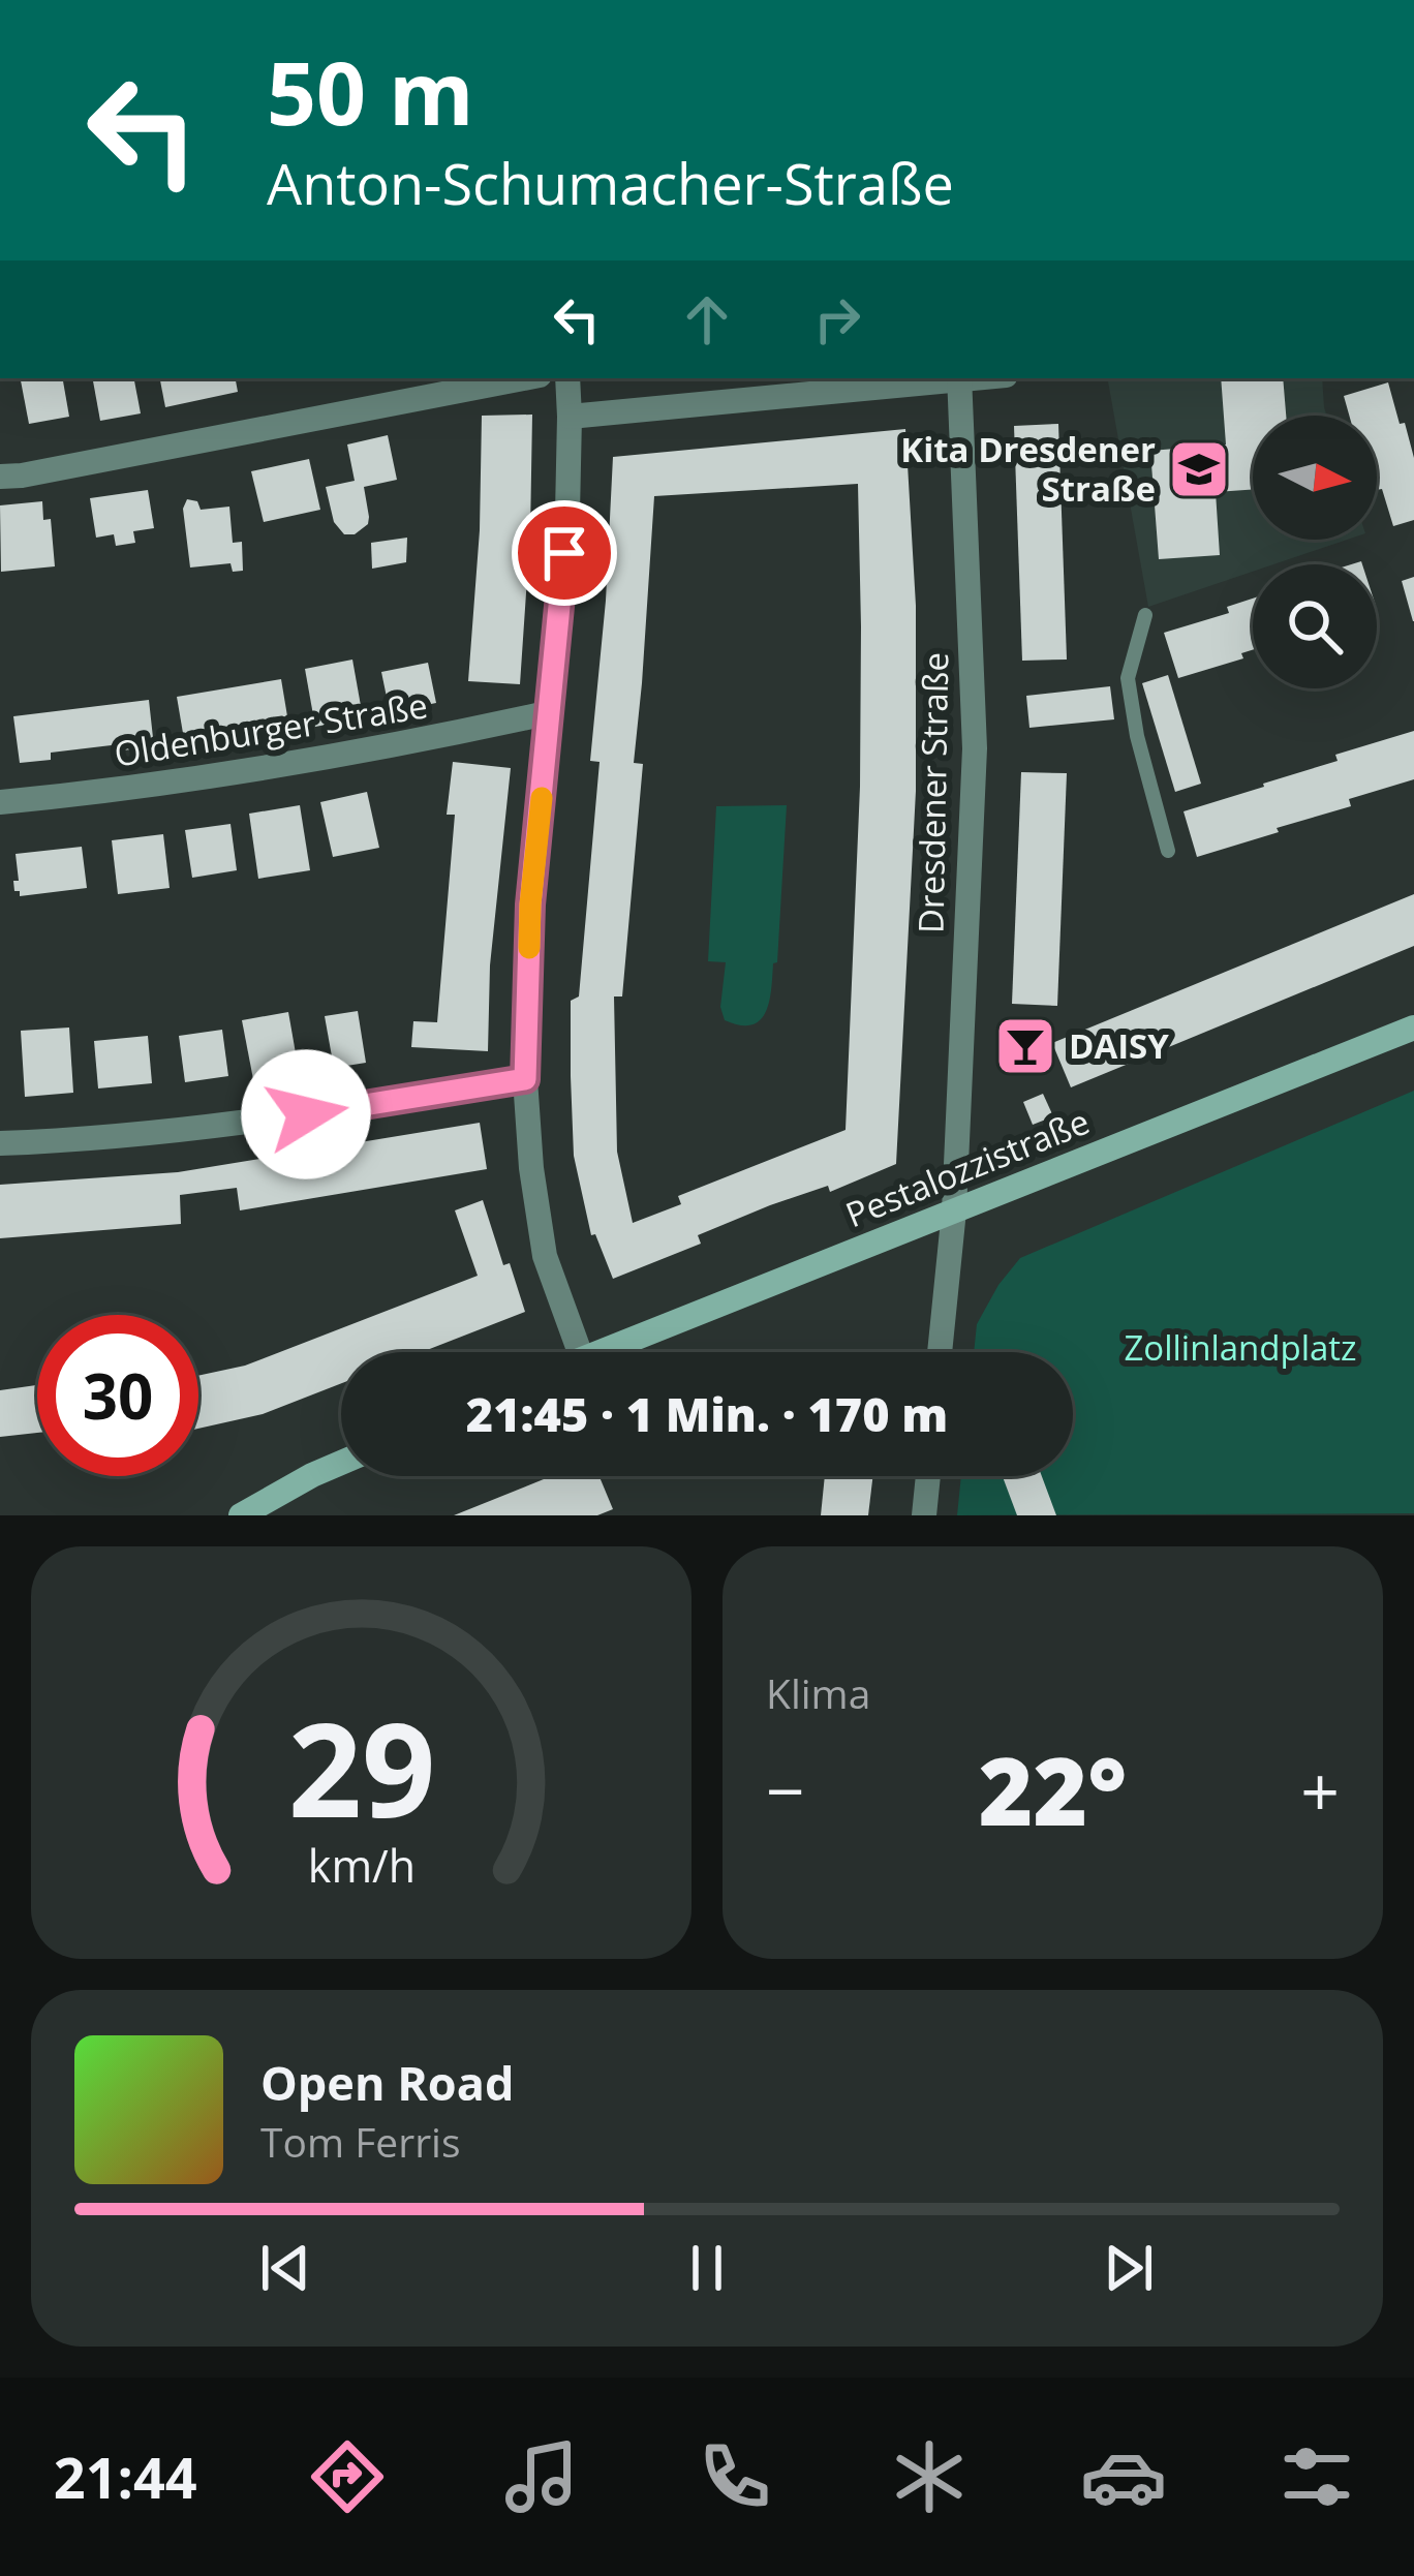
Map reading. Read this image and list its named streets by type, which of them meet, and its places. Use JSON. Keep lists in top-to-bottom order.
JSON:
{
  "streets": {
    "street": ["Oldenburger Straße", "Dresdener Straße", "Pestalozzistraße"]
  },
  "crossings": [
    ["Dresdener Straße", "Pestalozzistraße"]
  ],
  "parks": ["Zollinlandplatz"],
  "places": {
    "school or university": ["Kita Dresdener Straße"],
    "bar": ["DAISY"]
  },
  "north": "right",
  "page": {
    "turn": ["50 m", "Anton-Schumacher-Straße"],
    "limit": "30",
    "trip": "21:45 · 1 Min. · 170 m",
    "tile": "Klima",
    "heat": ["−", "22°", "+"],
    "song": ["Open Road", "Tom Ferris"],
    "tabs": "21:44",
    "gauge": ["29", "km/h"]
  }
}
